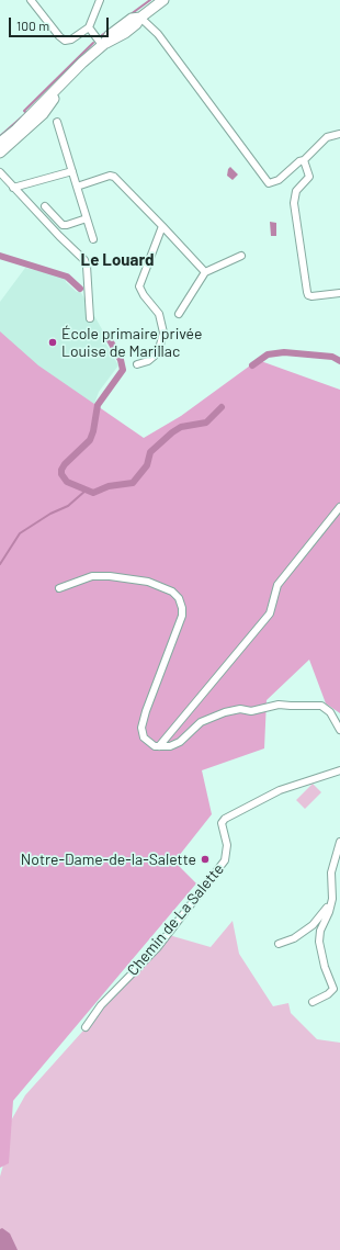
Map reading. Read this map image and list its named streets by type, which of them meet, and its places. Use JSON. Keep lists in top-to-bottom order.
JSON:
{
  "streets": {
    "street": ["Chemin de La Salette"]
  },
  "districts": ["Le Louard"],
  "places": ["École primaire privée Louise de Marillac", "Notre-Dame-de-la-Salette"],
  "scale_bar": "100 m"
}
